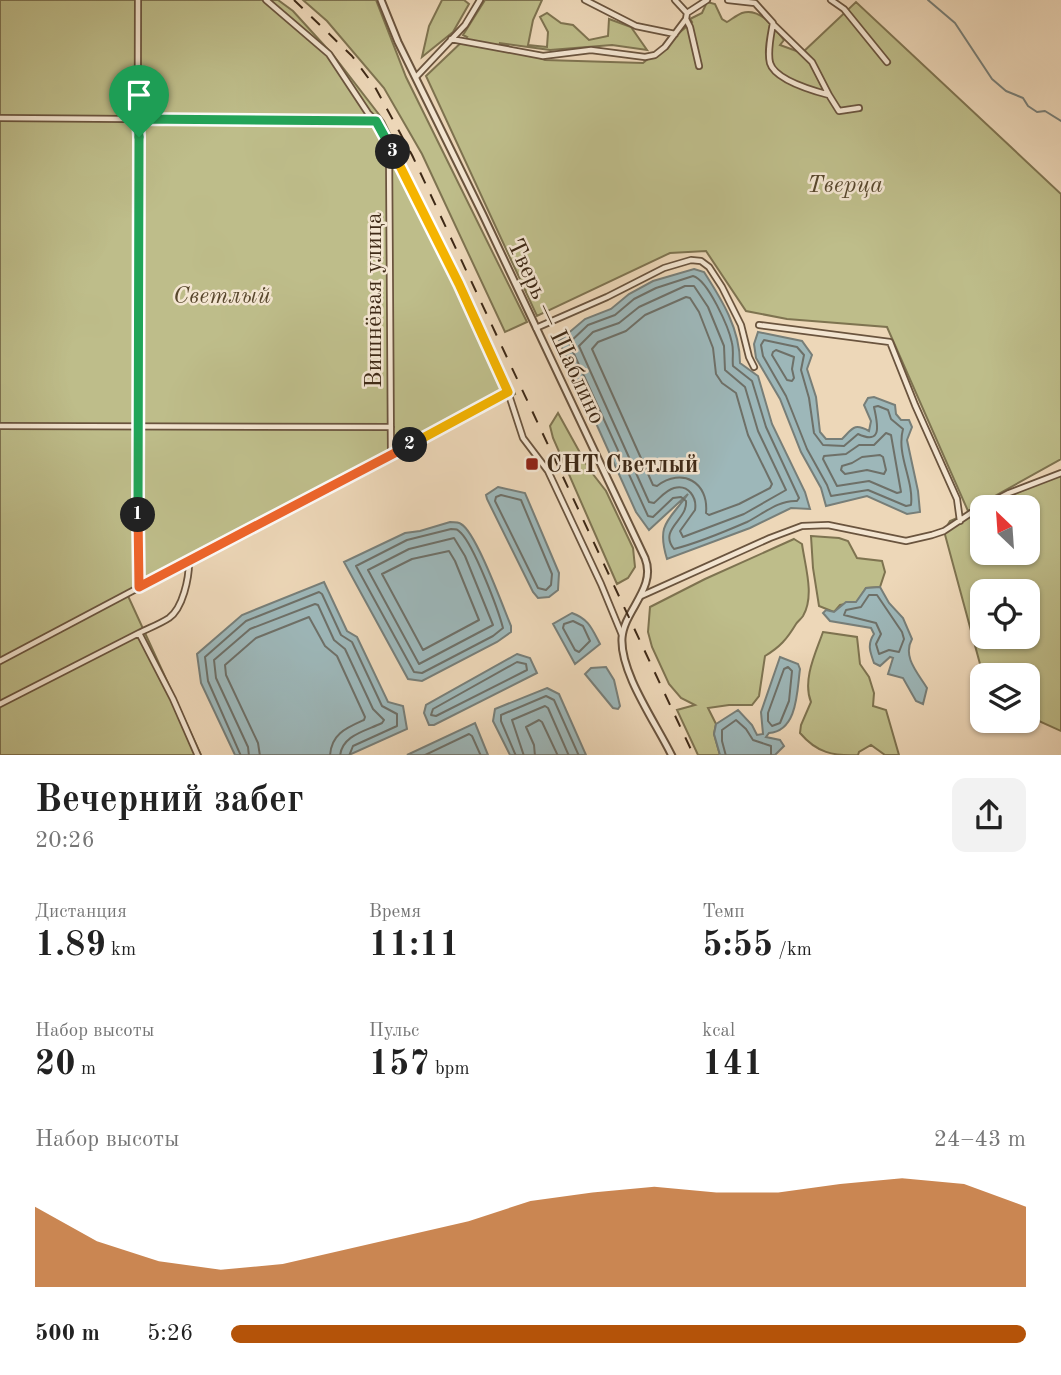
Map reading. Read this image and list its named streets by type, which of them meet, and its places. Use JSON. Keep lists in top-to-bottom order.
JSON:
{
  "streets": {
    "street": ["Вишнёвая улица", "Тверь — Шаблино"]
  },
  "parks": ["Тверца", "Светлый"],
  "places": {
    "transit": ["СНТ Светлый"]
  },
  "north": "top left",
  "page": {
    "pins": ["3", "2", "1"],
    "heading": ["Вечерний забег", "20:26"],
    "stats": [
      ["Дистанция", "1.89 km"],
      ["Время", "11:11"],
      ["Темп", "5:55 /km"],
      ["Набор высоты", "20 m"],
      ["Пульс", "157 bpm"],
      ["kcal", "141"]
    ],
    "chart": ["Набор высоты", "24–43 m"],
    "list": [
      {
        "name": "500 m",
        "note": "5:26"
      }
    ]
  }
}
